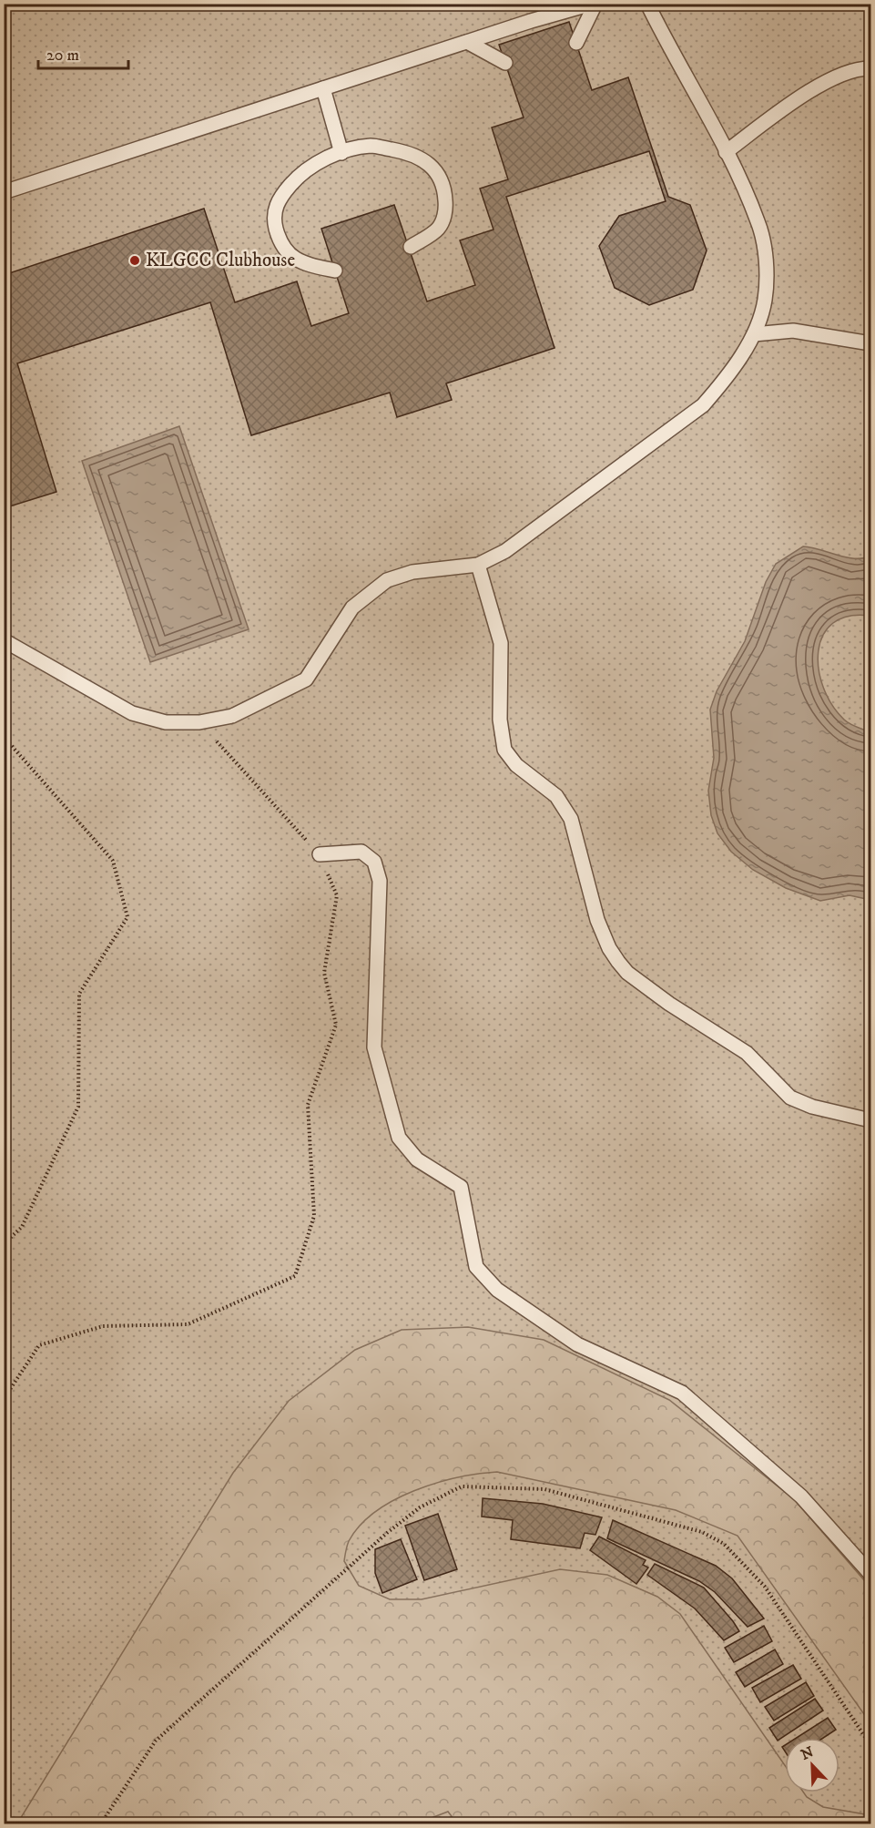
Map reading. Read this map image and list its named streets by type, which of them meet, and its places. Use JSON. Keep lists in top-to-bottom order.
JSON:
{
  "places": ["KLGCC Clubhouse"],
  "scale_bar": "20 m",
  "north": "top left"
}
